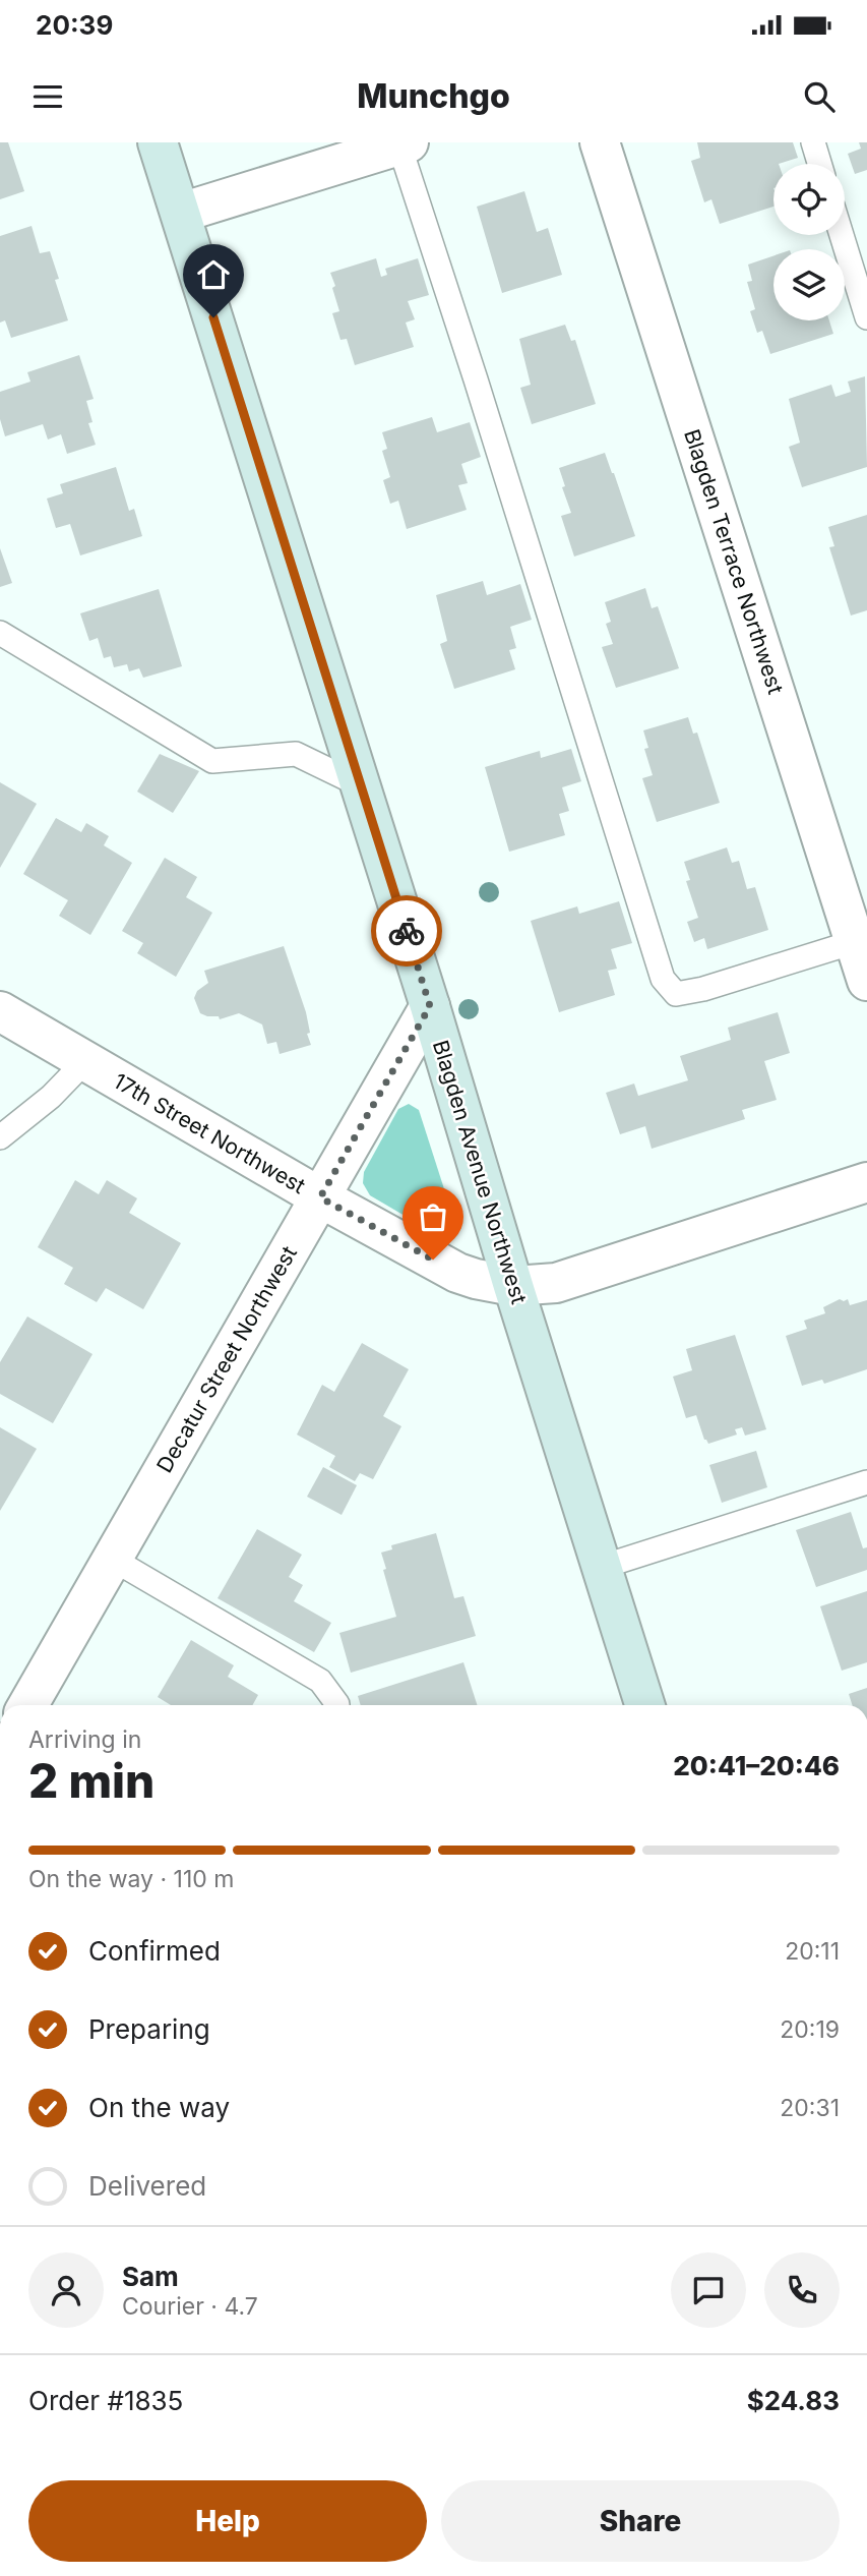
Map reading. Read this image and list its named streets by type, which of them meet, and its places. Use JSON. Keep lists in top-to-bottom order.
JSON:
{
  "streets": {
    "main road": ["Blagden Avenue Northwest"],
    "street": ["Blagden Terrace Northwest", "17th Street Northwest", "Decatur Street Northwest"]
  },
  "crossings": [
    ["17th Street Northwest", "Blagden Avenue Northwest"],
    ["17th Street Northwest", "Decatur Street Northwest"],
    ["Blagden Avenue Northwest", "Decatur Street Northwest"]
  ],
  "page": {
    "status": "20:39",
    "header": "Munchgo",
    "heading": ["2 min", "Arriving in", "20:41–20:46"],
    "panel": [
      "Sam",
      "Courier · 4.7",
      "Order #1835",
      "$24.83"
    ],
    "bar": "On the way · 110 m",
    "list": [
      ["Confirmed", "20:11"],
      ["Preparing", "20:19"],
      ["On the way", "20:31"],
      "Delivered"
    ],
    "buttons": ["Help", "Share"]
  }
}
